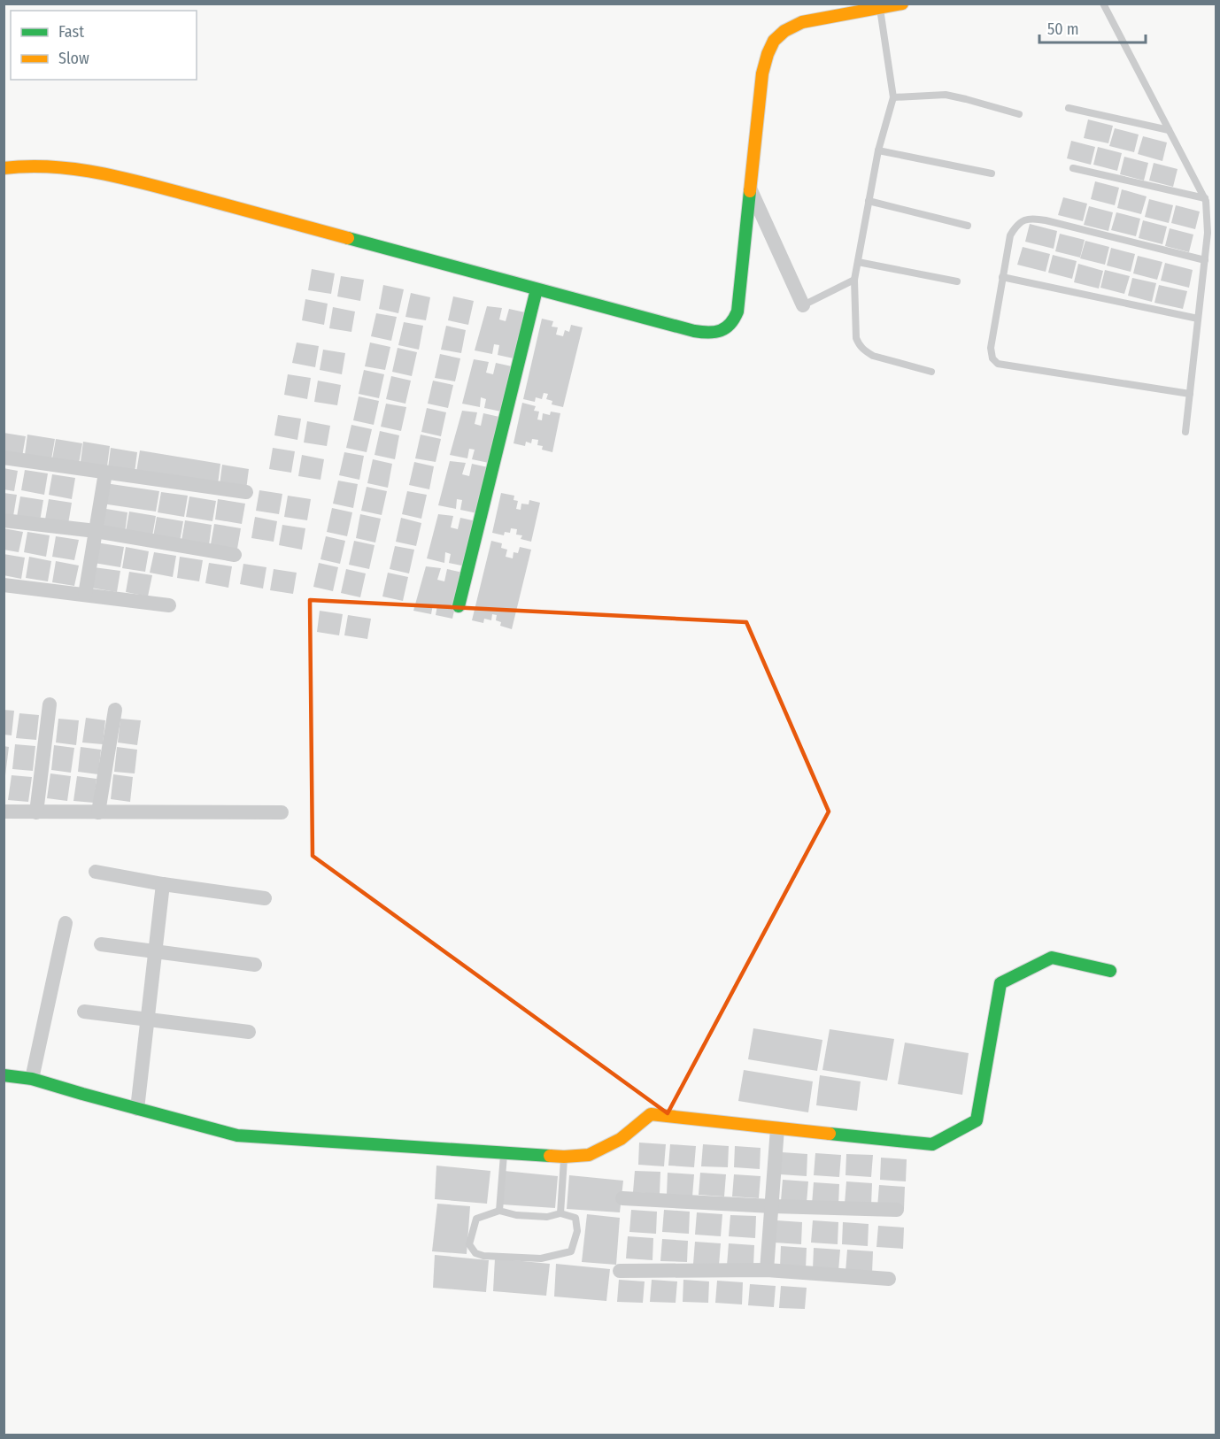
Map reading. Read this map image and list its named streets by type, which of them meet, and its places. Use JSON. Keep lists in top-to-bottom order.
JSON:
{
  "legend": ["Fast", "Slow"],
  "scale_bar": "50 m"
}
